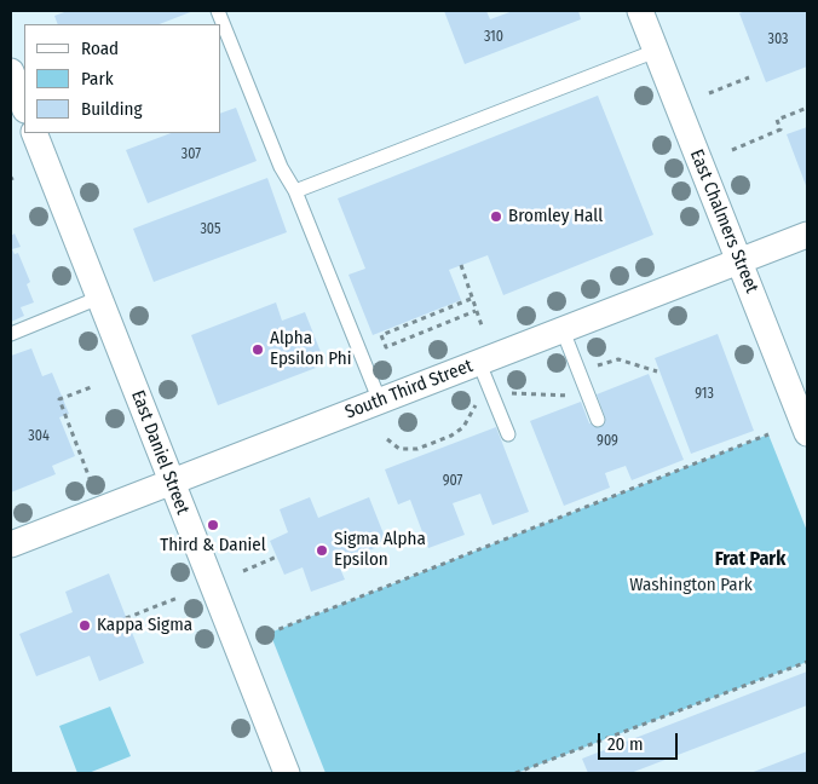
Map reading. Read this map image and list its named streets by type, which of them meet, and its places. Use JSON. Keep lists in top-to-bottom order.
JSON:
{
  "streets": {
    "street": ["East Chalmers Street", "South Third Street", "East Daniel Street"]
  },
  "crossings": [
    ["East Chalmers Street", "South Third Street"],
    ["South Third Street", "East Daniel Street"]
  ],
  "districts": ["Frat Park"],
  "parks": ["Washington Park"],
  "places": [
    "Bromley Hall",
    "Alpha Epsilon Phi",
    "Third & Daniel",
    "Sigma Alpha Epsilon",
    "Kappa Sigma"
  ],
  "house_numbers": [
    "310",
    "303",
    "307",
    "305",
    "913",
    "304",
    "909",
    "907"
  ],
  "legend": ["Road", "Park", "Building"],
  "scale_bar": "20 m"
}
